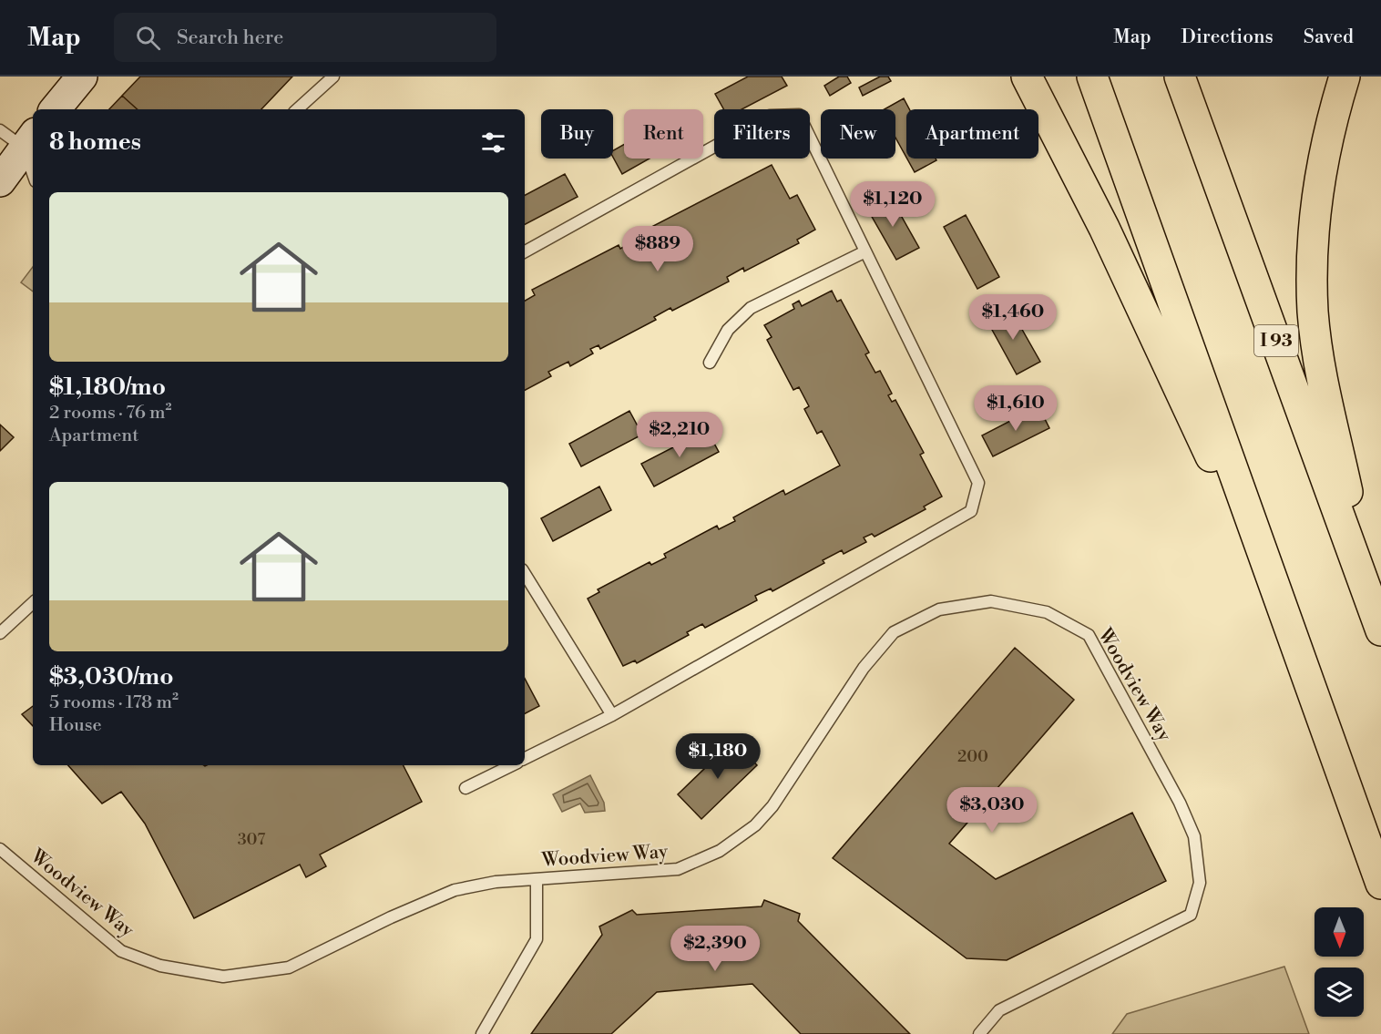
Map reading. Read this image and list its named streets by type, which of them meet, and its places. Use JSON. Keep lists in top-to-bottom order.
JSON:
{
  "streets": {
    "highway": ["I 93"],
    "lane": ["Woodview Way"]
  },
  "house_numbers": ["200", "307"],
  "north": "bottom",
  "page": {
    "header": "Map",
    "search": "Search here",
    "nav": ["Map", "Directions", "Saved"],
    "chip": [
      "Buy",
      "Rent",
      "Filters",
      "New",
      "Apartment"
    ],
    "heading": "8 homes",
    "list": [
      {
        "name": "$1,180/mo",
        "note": "2 rooms · 76 m² · Apartment"
      },
      {
        "name": "$3,030/mo",
        "note": "5 rooms · 178 m² · House"
      }
    ],
    "price": [
      "$1,120",
      "$889",
      "$1,460",
      "$1,610",
      "$2,210",
      "$1,180",
      "$3,030",
      "$2,390"
    ]
  }
}
